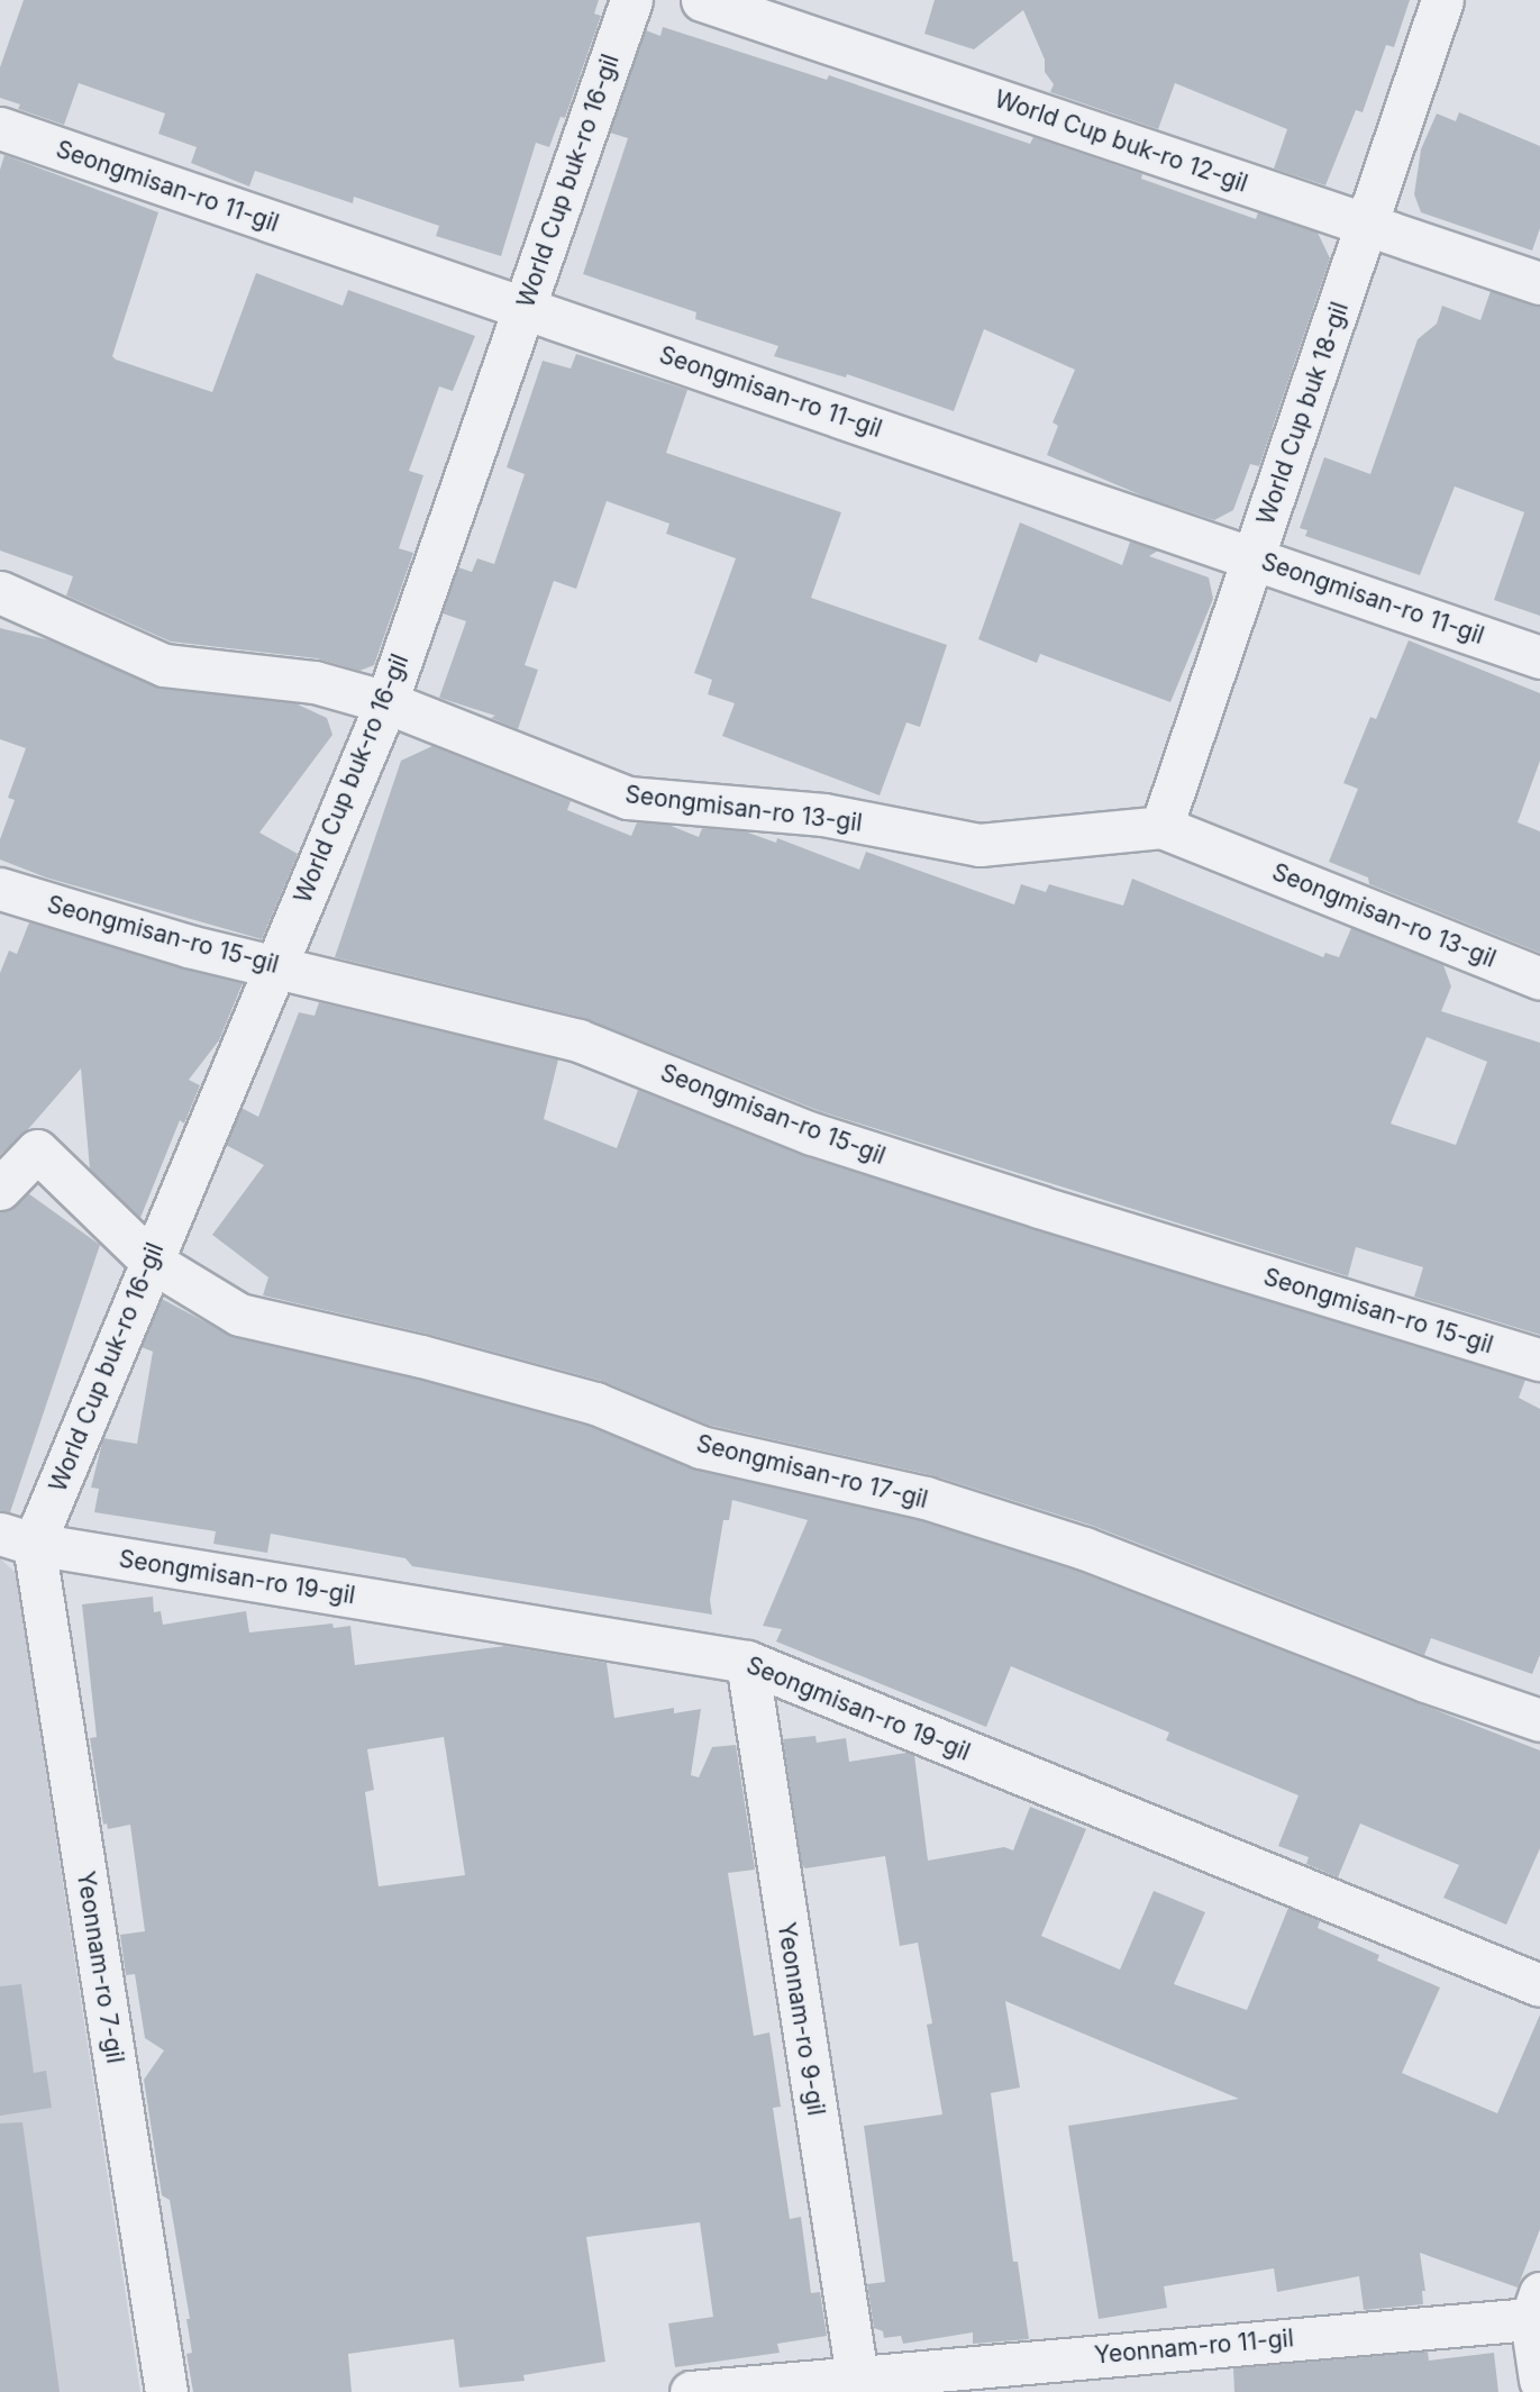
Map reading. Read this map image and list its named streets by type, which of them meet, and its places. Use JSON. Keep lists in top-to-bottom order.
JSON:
{
  "streets": {
    "street": [
      "World Cup buk-ro 12-gil",
      "World Cup buk-ro 16-gil",
      "Seongmisan-ro 11-gil",
      "World Cup buk 18-gil",
      "Seongmisan-ro 13-gil",
      "Seongmisan-ro 15-gil",
      "Seongmisan-ro 17-gil",
      "Seongmisan-ro 19-gil",
      "Yeonnam-ro 7-gil",
      "Yeonnam-ro 9-gil",
      "Yeonnam-ro 11-gil"
    ]
  },
  "crossings": [
    ["World Cup buk-ro 12-gil", "World Cup buk 18-gil"],
    ["World Cup buk-ro 16-gil", "Seongmisan-ro 11-gil"],
    ["World Cup buk-ro 16-gil", "Seongmisan-ro 13-gil"],
    ["World Cup buk-ro 16-gil", "Seongmisan-ro 15-gil"],
    ["World Cup buk-ro 16-gil", "Seongmisan-ro 17-gil"],
    ["World Cup buk-ro 16-gil", "Seongmisan-ro 19-gil"],
    ["World Cup buk-ro 16-gil", "Yeonnam-ro 7-gil"],
    ["Seongmisan-ro 11-gil", "World Cup buk 18-gil"],
    ["World Cup buk 18-gil", "Seongmisan-ro 13-gil"],
    ["Seongmisan-ro 19-gil", "Yeonnam-ro 7-gil"],
    ["Seongmisan-ro 19-gil", "Yeonnam-ro 9-gil"],
    ["Yeonnam-ro 9-gil", "Yeonnam-ro 11-gil"]
  ]
}
